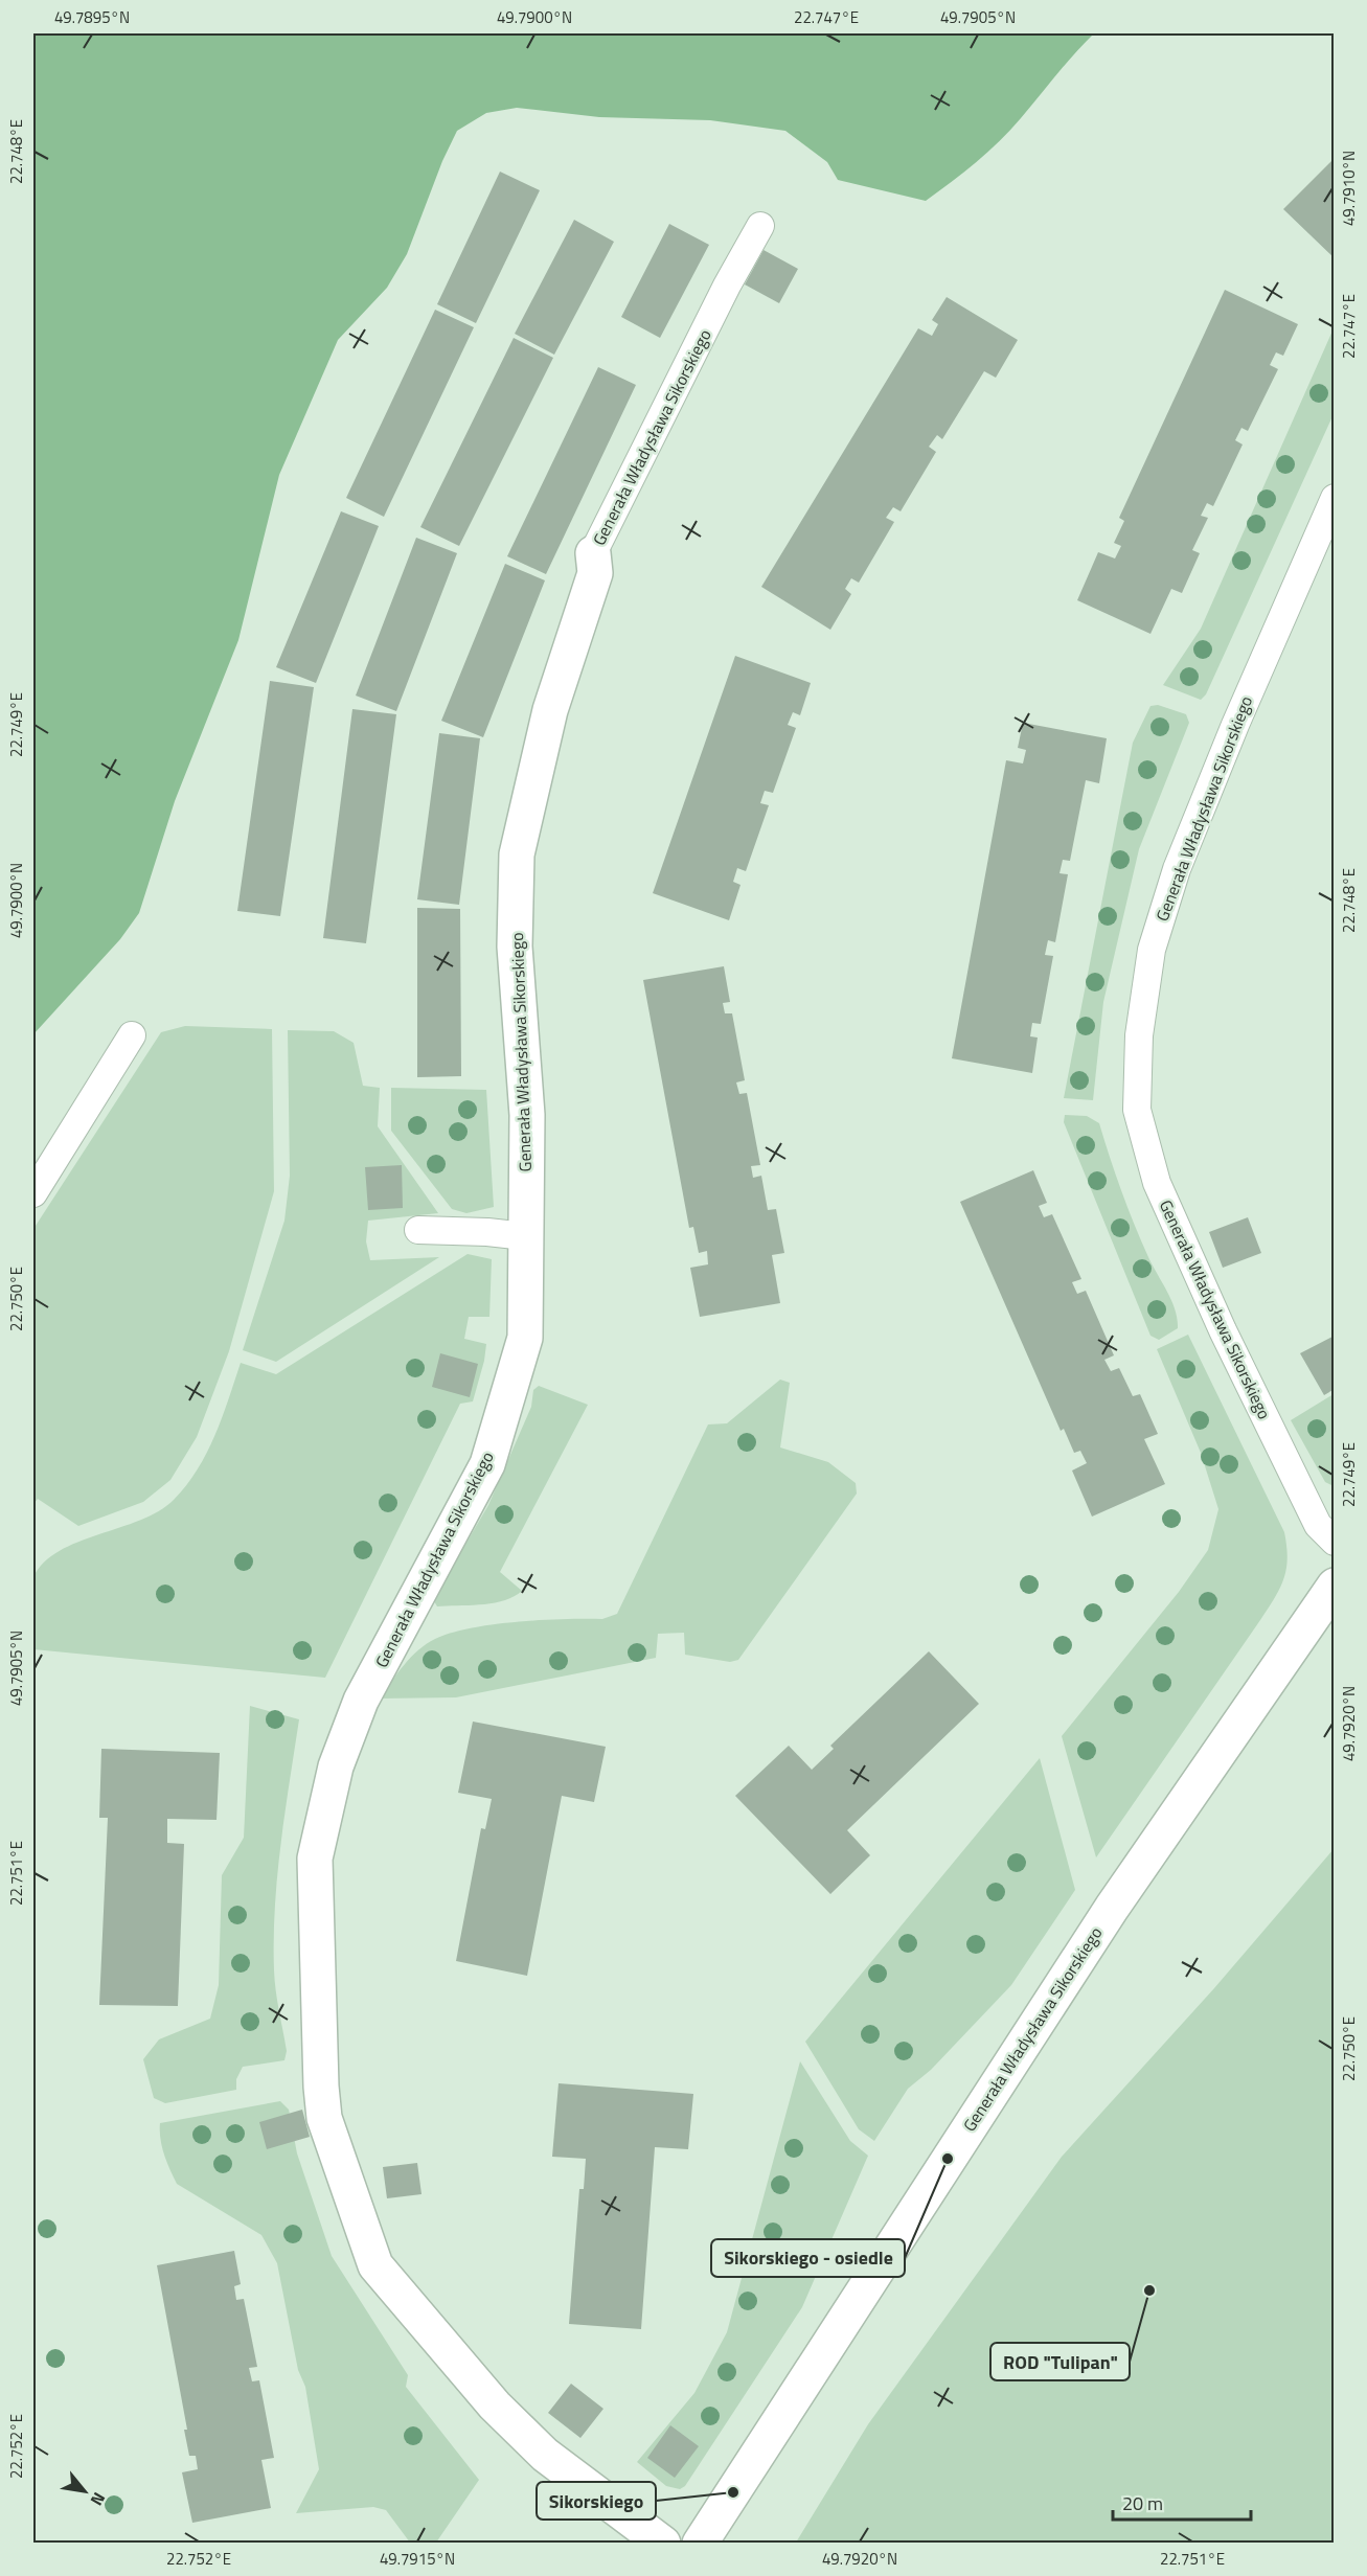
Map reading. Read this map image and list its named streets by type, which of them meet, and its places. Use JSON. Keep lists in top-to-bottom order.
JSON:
{
  "streets": {
    "street": ["Generała Władysława Sikorskiego"]
  },
  "places": ["Sikorskiego - osiedle", "ROD \"Tulipan\"", "Sikorskiego"],
  "scale_bar": "20 m",
  "north": "bottom right",
  "coordinates": [
    "49.7895°N",
    "49.7900°N",
    "22.747°E",
    "49.7905°N",
    "22.748°E",
    "49.7910°N",
    "22.749°E",
    "22.750°E",
    "49.7920°N",
    "22.751°E",
    "22.752°E",
    "49.7915°N"
  ]
}
